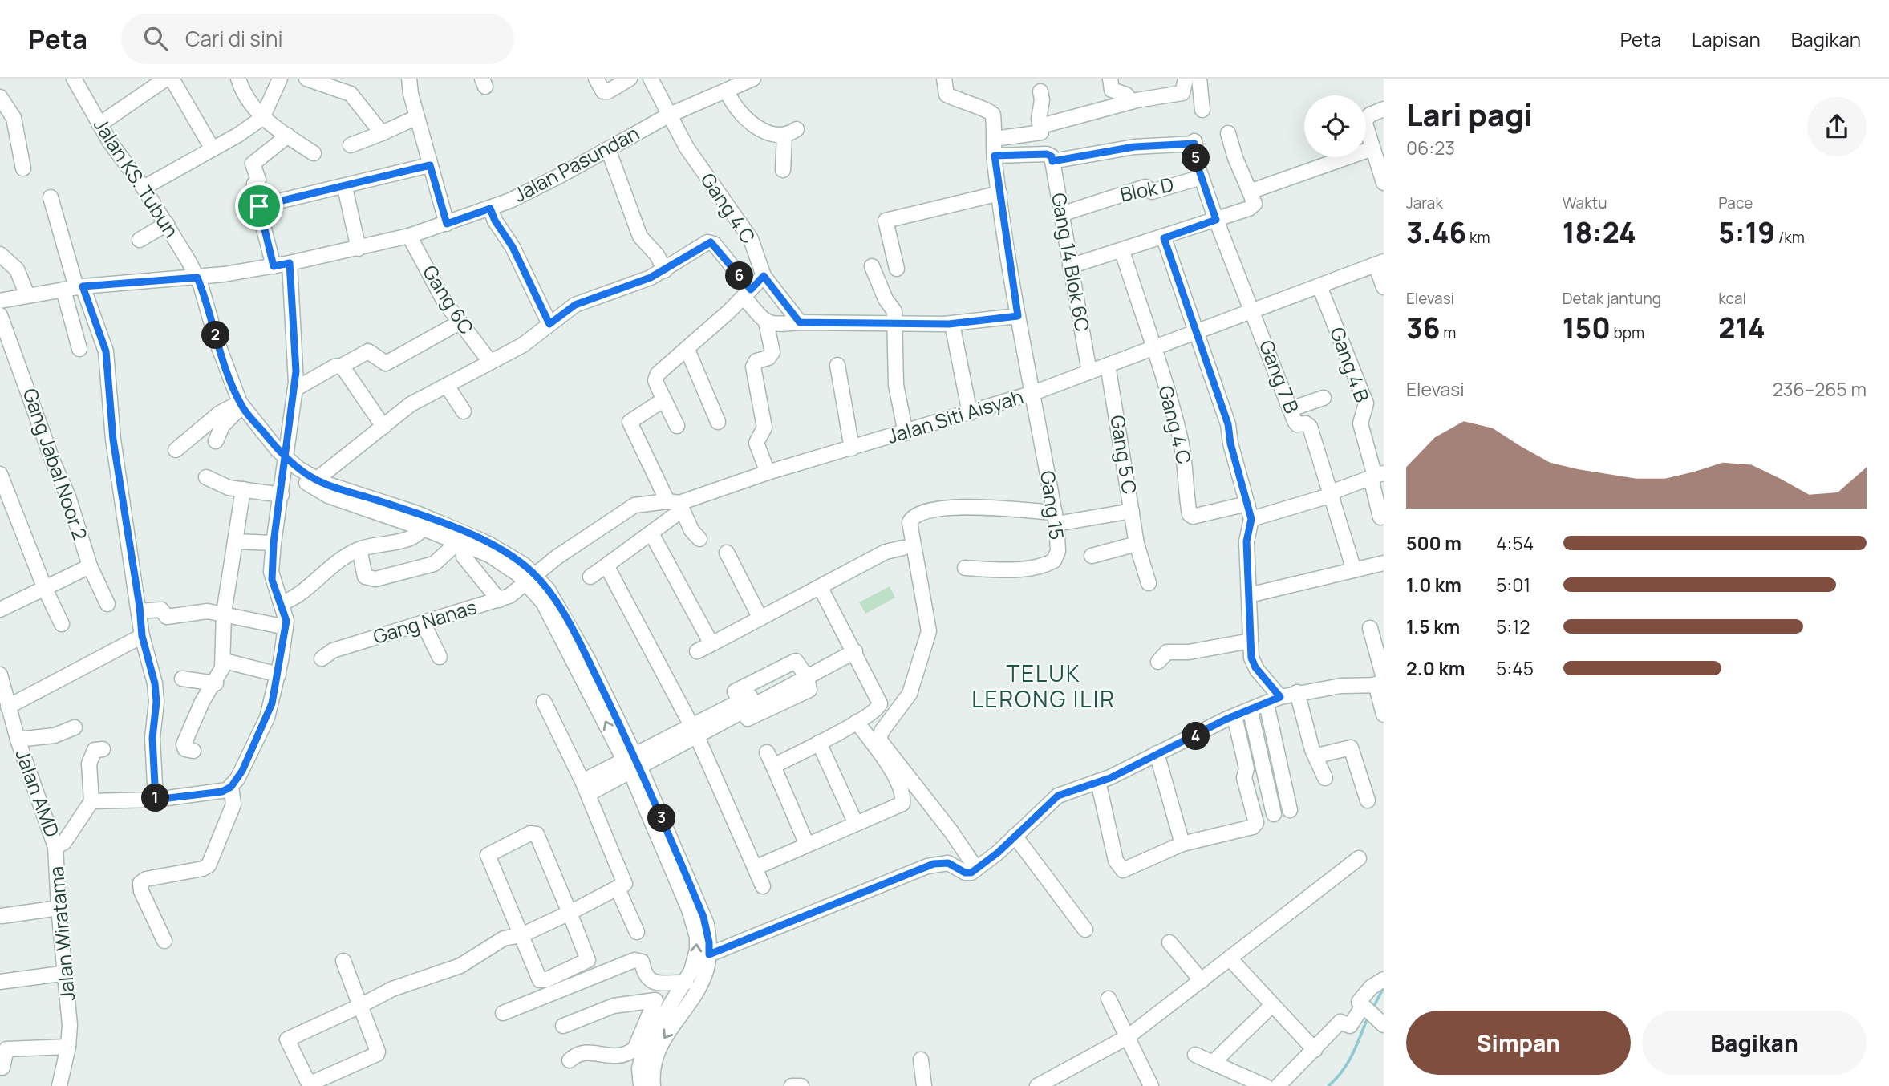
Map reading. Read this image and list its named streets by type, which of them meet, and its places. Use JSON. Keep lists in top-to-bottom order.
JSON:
{
  "streets": {
    "street": [
      "Jalan Pasundan",
      "Jalan KS. Tubun",
      "Blok D",
      "Gang 4 C",
      "Gang 14 Blok 6C",
      "Gang 6C",
      "Gang 4 B",
      "Gang 7 B",
      "Jalan Siti Aisyah",
      "Gang 5 C",
      "Gang Jabal Noor 2",
      "Gang 15",
      "Gang Nanas",
      "Jalan AMD",
      "Jalan Wiratama"
    ]
  },
  "crossings": [
    ["Jalan Pasundan", "Jalan KS. Tubun"],
    ["Jalan Pasundan", "Gang 4 C"],
    ["Jalan Pasundan", "Gang 6C"],
    ["Blok D", "Gang 14 Blok 6C"],
    ["Blok D", "Gang 7 B"],
    ["Gang 4 C", "Jalan Siti Aisyah"],
    ["Gang 14 Blok 6C", "Gang 7 B"],
    ["Gang 14 Blok 6C", "Jalan Siti Aisyah"],
    ["Gang 4 B", "Jalan Siti Aisyah"],
    ["Gang 7 B", "Jalan Siti Aisyah"],
    ["Jalan Siti Aisyah", "Gang 5 C"],
    ["Jalan Siti Aisyah", "Gang 15"],
    ["Jalan Siti Aisyah", "Gang Nanas"],
    ["Jalan AMD", "Jalan Wiratama"]
  ],
  "districts": ["TELUK LERONG ILIR"],
  "page": {
    "header": "Peta",
    "search": "Cari di sini",
    "nav": ["Peta", "Lapisan", "Bagikan"],
    "heading": ["Lari pagi", "06:23"],
    "pins": [
      "5",
      "6",
      "2",
      "4",
      "1",
      "3"
    ],
    "stats": [
      ["Jarak", "3.46 km"],
      ["Waktu", "18:24"],
      ["Pace", "5:19 /km"],
      ["Elevasi", "36 m"],
      ["Detak jantung", "150 bpm"],
      ["kcal", "214"]
    ],
    "chart": ["Elevasi", "236–265 m"],
    "list": [
      {
        "name": "500 m",
        "note": "4:54"
      },
      {
        "name": "1.0 km",
        "note": "5:01"
      },
      {
        "name": "1.5 km",
        "note": "5:12"
      },
      {
        "name": "2.0 km",
        "note": "5:45"
      }
    ],
    "buttons": ["Simpan", "Bagikan"]
  }
}
